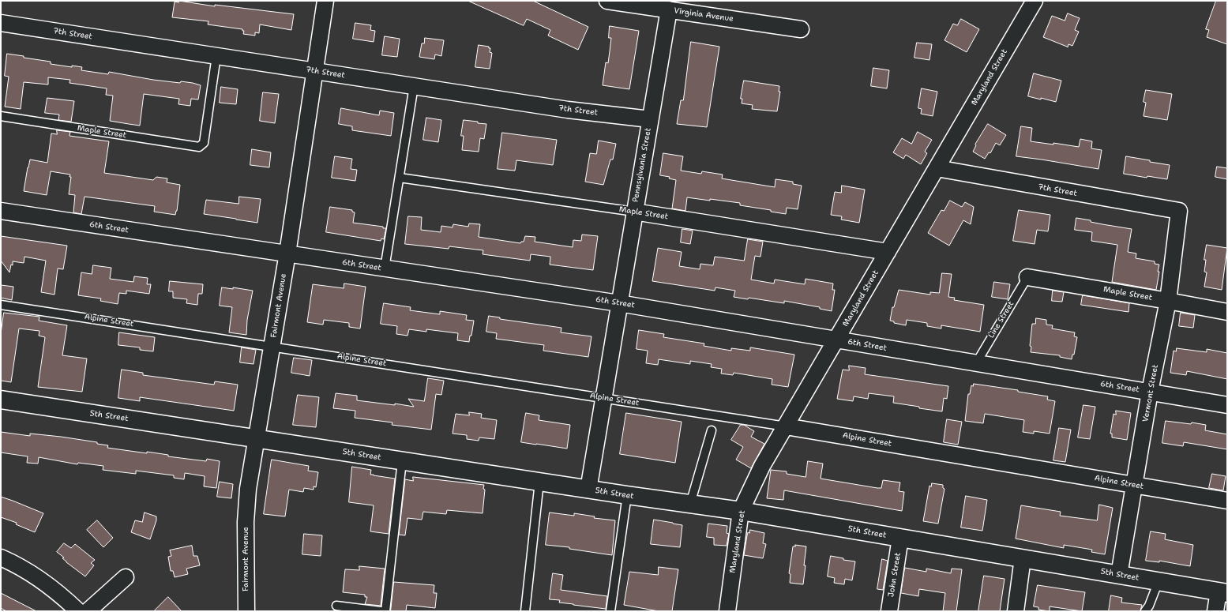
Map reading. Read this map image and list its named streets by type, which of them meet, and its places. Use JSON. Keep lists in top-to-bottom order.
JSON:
{
  "streets": {
    "street": [
      "Virginia Avenue",
      "7th Street",
      "Maryland Street",
      "Maple Street",
      "Pennsylvania Street",
      "6th Street",
      "Fairmont Avenue",
      "Alpine Street",
      "Vermont Street",
      "5th Street",
      "John Street"
    ],
    "lane": ["Line Street"]
  },
  "crossings": [
    ["Virginia Avenue", "Pennsylvania Street"],
    ["7th Street", "Maryland Street"],
    ["7th Street", "Maple Street"],
    ["7th Street", "Pennsylvania Street"],
    ["7th Street", "Fairmont Avenue"],
    ["7th Street", "Vermont Street"],
    ["Maryland Street", "Maple Street"],
    ["Maryland Street", "6th Street"],
    ["Maryland Street", "Alpine Street"],
    ["Maryland Street", "5th Street"],
    ["Maple Street", "Pennsylvania Street"],
    ["Maple Street", "Line Street"],
    ["Maple Street", "Vermont Street"],
    ["Pennsylvania Street", "6th Street"],
    ["Pennsylvania Street", "Alpine Street"],
    ["Pennsylvania Street", "5th Street"],
    ["6th Street", "Fairmont Avenue"],
    ["6th Street", "Line Street"],
    ["6th Street", "Vermont Street"],
    ["Fairmont Avenue", "Alpine Street"],
    ["Fairmont Avenue", "5th Street"],
    ["Alpine Street", "Vermont Street"],
    ["Vermont Street", "5th Street"],
    ["5th Street", "John Street"]
  ]
}
